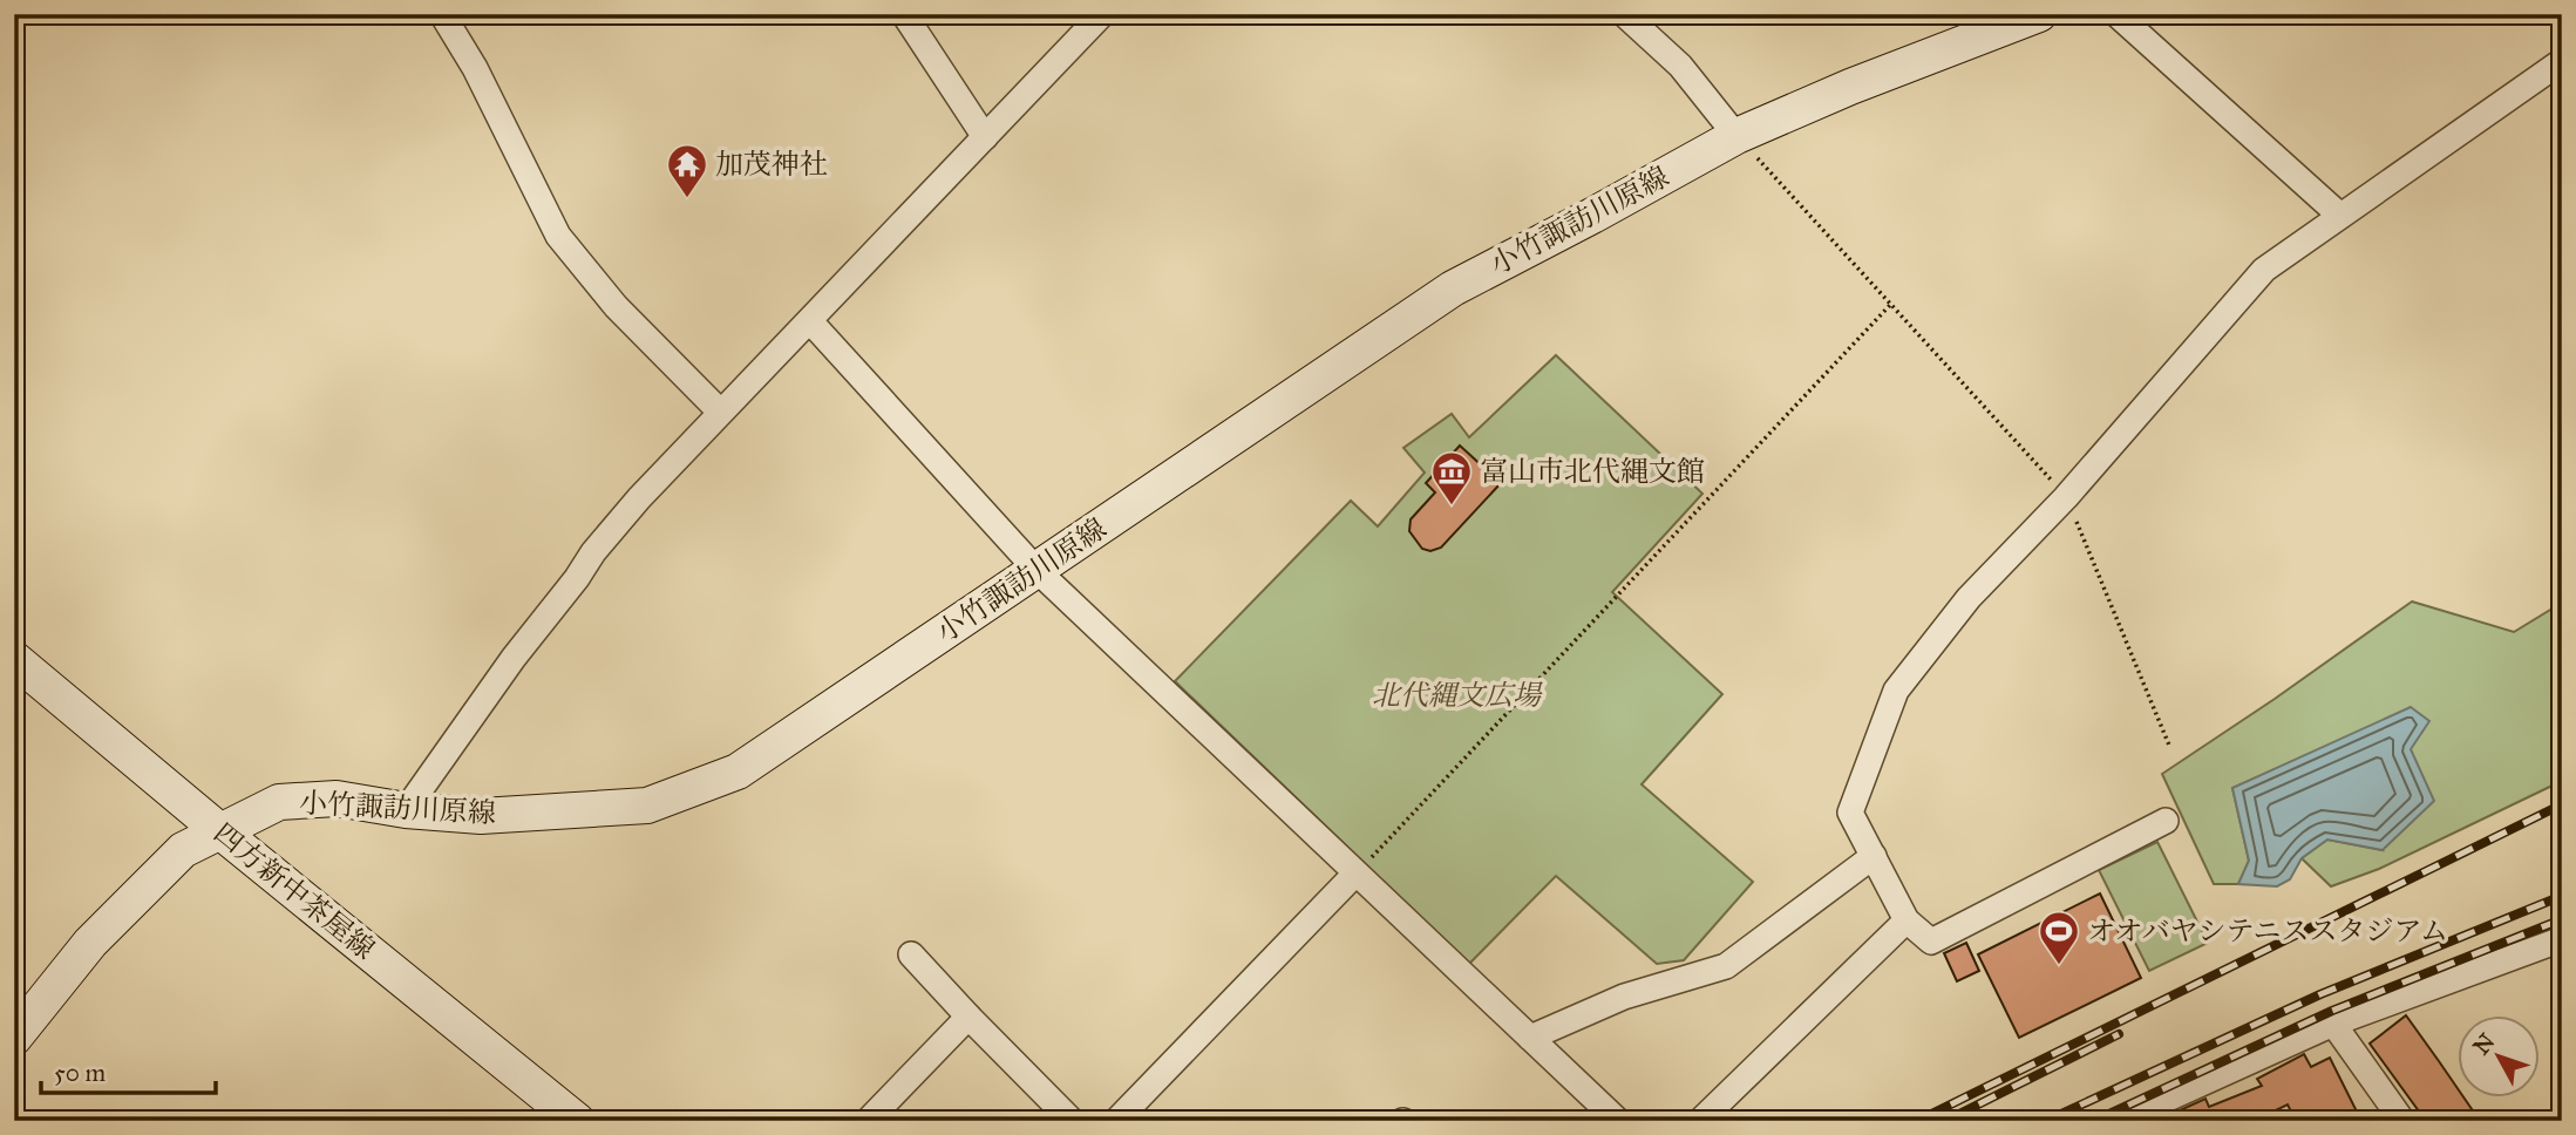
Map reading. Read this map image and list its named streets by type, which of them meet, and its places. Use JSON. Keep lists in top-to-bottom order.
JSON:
{
  "streets": {
    "main road": ["小竹諏訪川原線", "四方新中茶屋線"]
  },
  "crossings": [
    ["小竹諏訪川原線", "四方新中茶屋線"]
  ],
  "parks": ["北代縄文広場"],
  "places": {
    "temple": ["加茂神社"],
    "museum": ["富山市北代縄文館"],
    "sports": ["オオバヤシテニススタジアム"]
  },
  "scale_bar": "50 m",
  "north": "top left"
}
